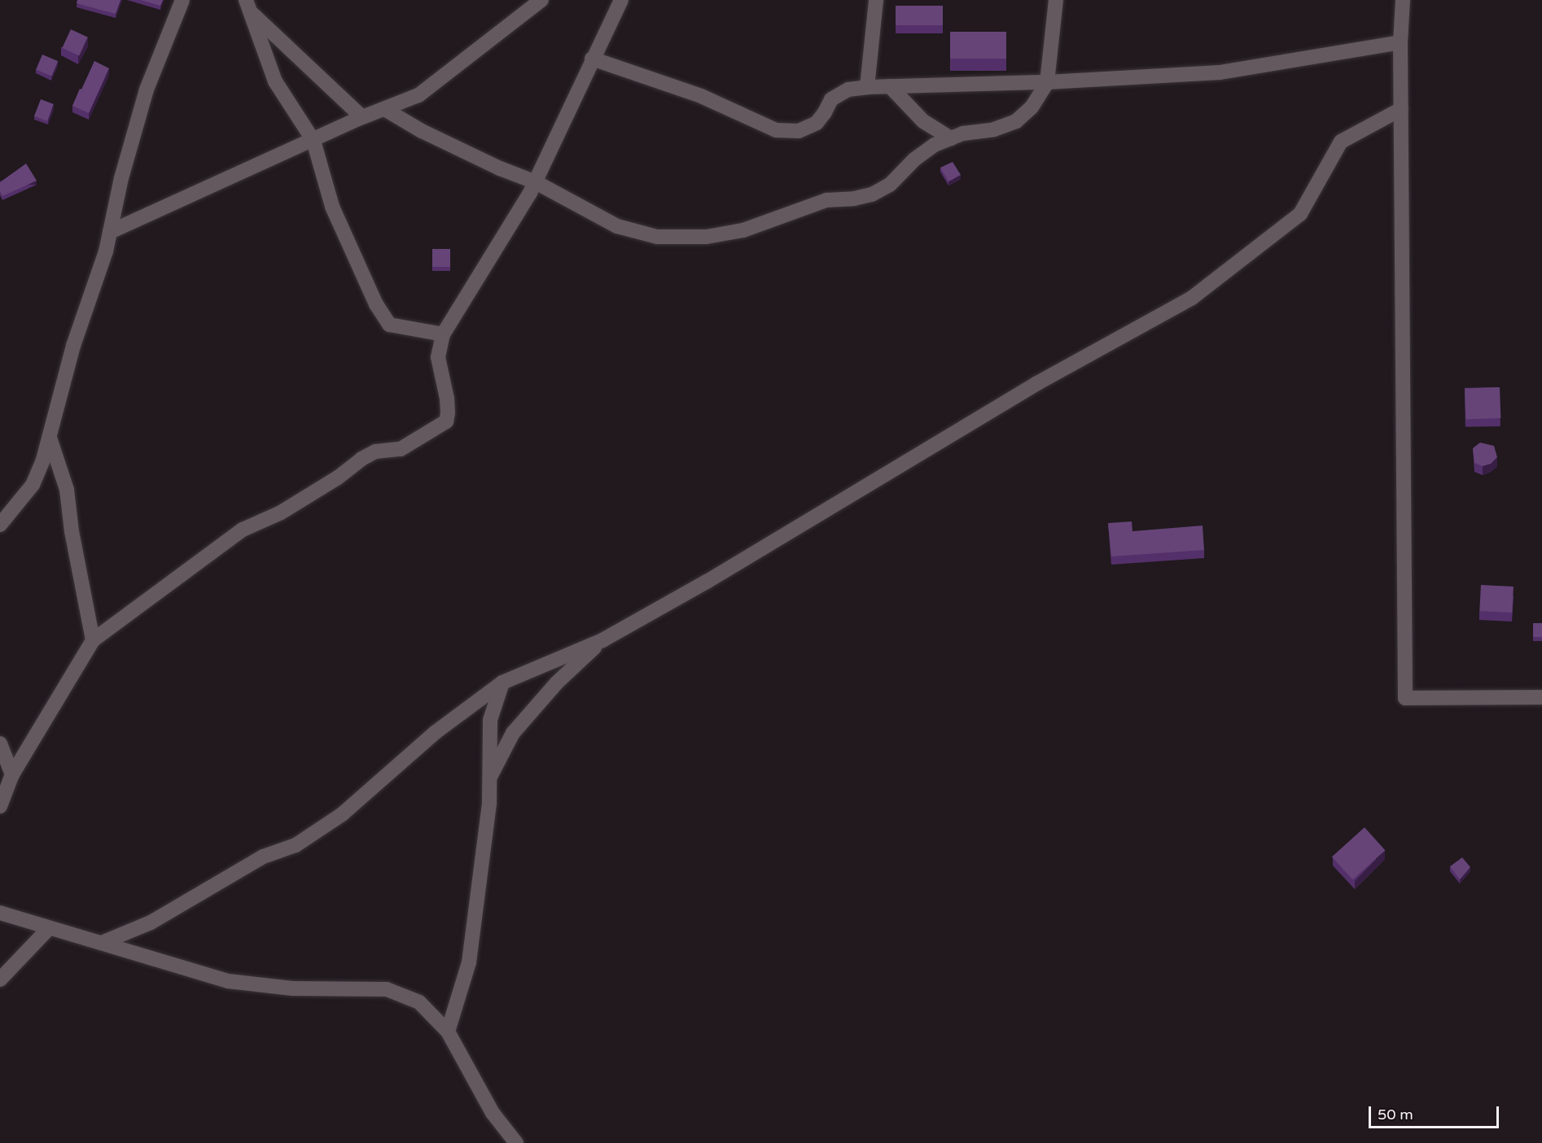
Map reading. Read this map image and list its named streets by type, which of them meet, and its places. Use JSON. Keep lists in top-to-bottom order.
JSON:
{
  "scale_bar": "50 m"
}
